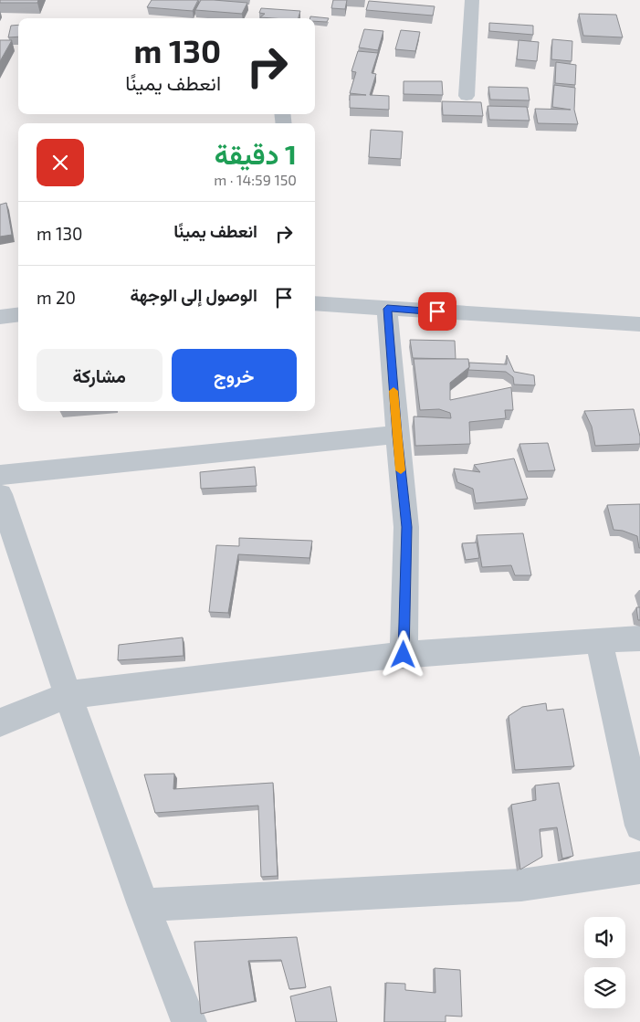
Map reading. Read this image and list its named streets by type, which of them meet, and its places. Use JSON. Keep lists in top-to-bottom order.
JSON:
{
  "page": {
    "turn": ["130 m", "انعطف يمينًا"],
    "heading": ["1 دقيقة", "150 m · 14:59"],
    "list": [
      {
        "name": "انعطف يمينًا",
        "value": "130 m"
      },
      {
        "name": "الوصول إلى الوجهة",
        "value": "20 m"
      }
    ],
    "buttons": ["خروج", "مشاركة"]
  }
}
